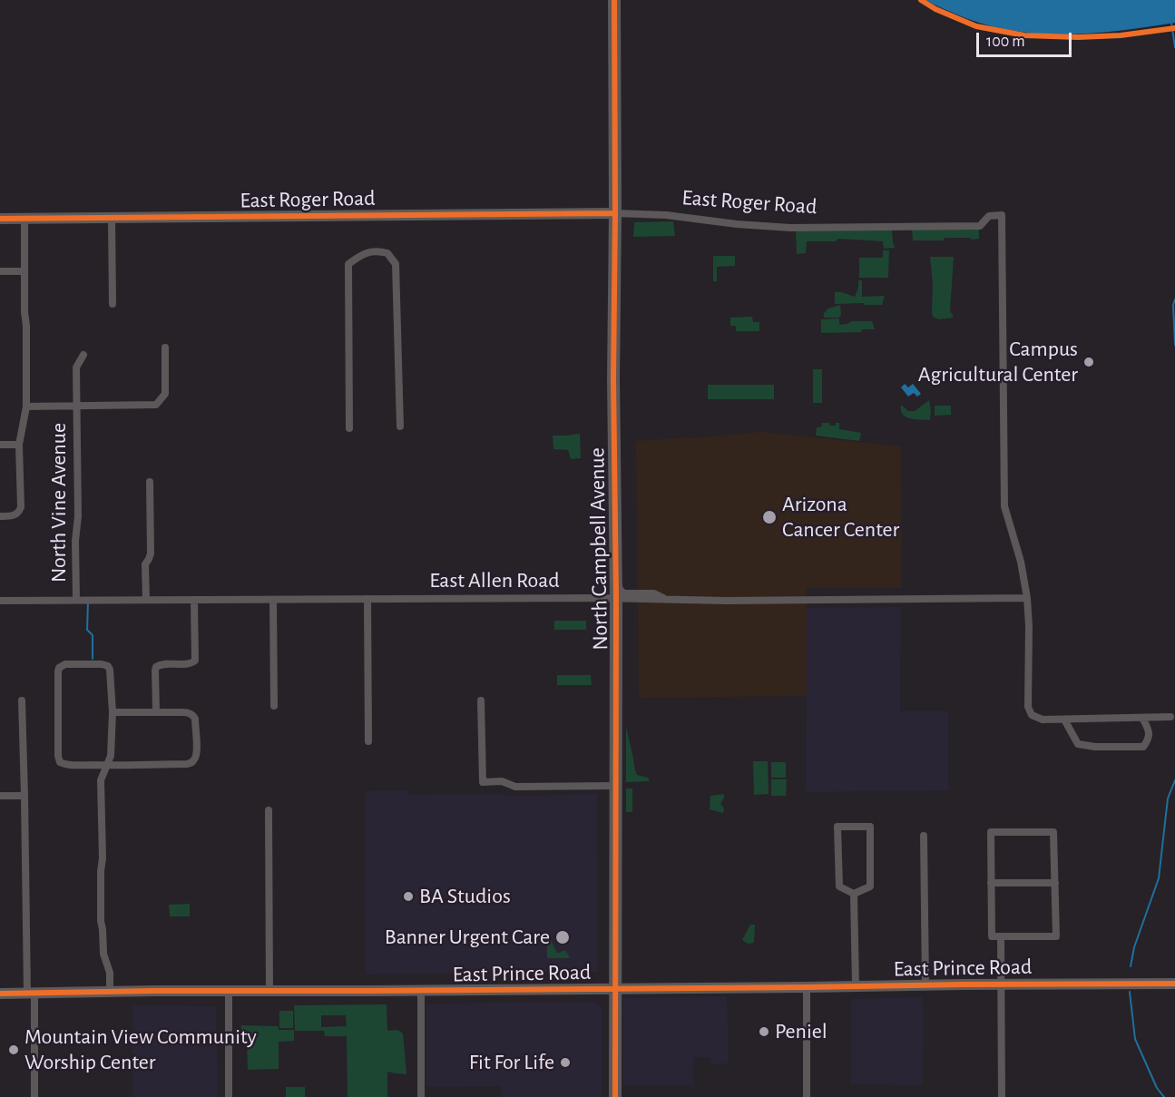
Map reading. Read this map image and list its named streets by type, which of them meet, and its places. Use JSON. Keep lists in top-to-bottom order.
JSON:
{
  "streets": {
    "main road": ["East Roger Road", "North Campbell Avenue", "East Prince Road"],
    "street": ["North Vine Avenue", "East Allen Road"]
  },
  "crossings": [
    ["East Roger Road", "North Vine Avenue"],
    ["East Roger Road", "North Campbell Avenue"],
    ["East Roger Road", "East Allen Road"],
    ["North Vine Avenue", "East Allen Road"],
    ["North Campbell Avenue", "East Allen Road"],
    ["North Campbell Avenue", "East Prince Road"]
  ],
  "places": [
    "Campus Agricultural Center",
    "Arizona Cancer Center",
    "BA Studios",
    "Banner Urgent Care",
    "Peniel",
    "Mountain View Community Worship Center",
    "Fit For Life"
  ],
  "scale_bar": "100 m"
}
